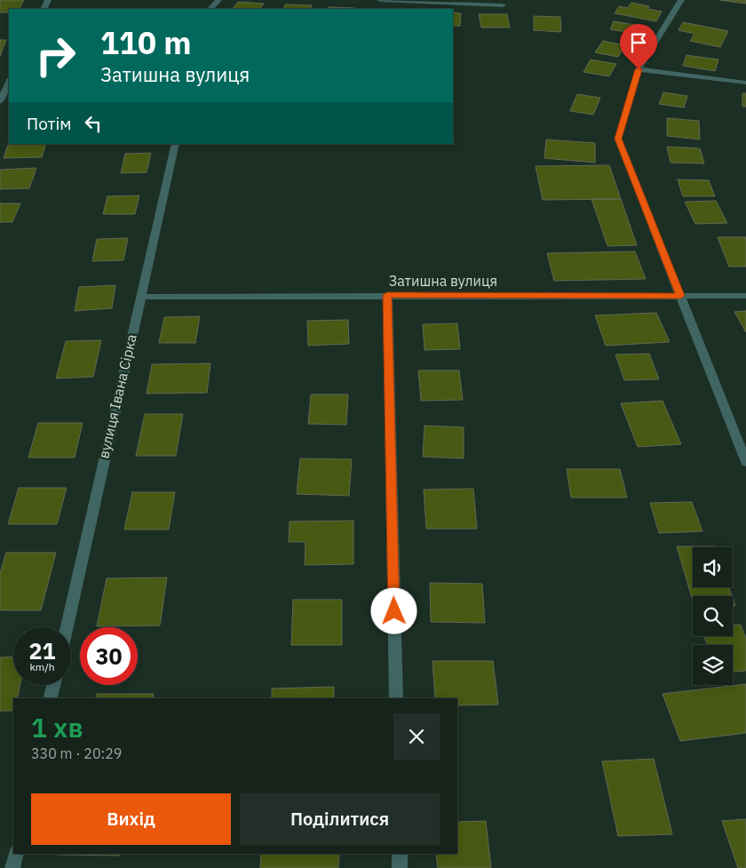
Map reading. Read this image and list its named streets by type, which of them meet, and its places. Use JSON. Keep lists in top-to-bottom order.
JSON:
{
  "streets": {
    "street": ["Затишна вулиця", "вулиця Івана Сірка"]
  },
  "crossings": [
    ["Затишна вулиця", "вулиця Івана Сірка"]
  ],
  "page": {
    "turn": ["110 m", "Затишна вулиця"],
    "then": "Потім",
    "speed": "21 km/h",
    "limit": "30",
    "heading": ["1 хв", "330 m · 20:29"],
    "buttons": ["Вихід", "Поділитися"]
  }
}
